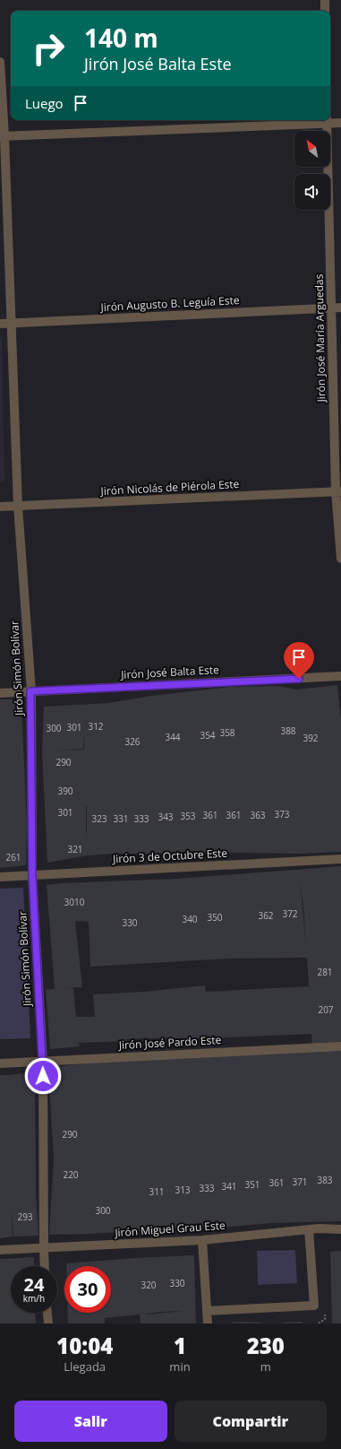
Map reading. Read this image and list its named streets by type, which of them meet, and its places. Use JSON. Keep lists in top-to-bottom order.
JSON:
{
  "streets": {
    "street": [
      "Jirón Augusto B. Leguía Este",
      "Jirón José María Arguedas",
      "Jirón Nicolás de Piérola Este",
      "Jirón Simón Bolívar",
      "Jirón José Balta Este",
      "Jirón 3 de Octubre Este",
      "Jirón José Pardo Este",
      "Jirón Miguel Grau Este"
    ]
  },
  "crossings": [
    ["Jirón Augusto B. Leguía Este", "Jirón José María Arguedas"],
    ["Jirón Augusto B. Leguía Este", "Jirón Simón Bolívar"],
    ["Jirón José María Arguedas", "Jirón Nicolás de Piérola Este"],
    ["Jirón Nicolás de Piérola Este", "Jirón Simón Bolívar"],
    ["Jirón Simón Bolívar", "Jirón José Balta Este"],
    ["Jirón Simón Bolívar", "Jirón 3 de Octubre Este"],
    ["Jirón Simón Bolívar", "Jirón José Pardo Este"],
    ["Jirón Simón Bolívar", "Jirón Miguel Grau Este"]
  ],
  "house_numbers": [
    "312",
    "301",
    "300",
    "388",
    "358",
    "354",
    "344",
    "392",
    "326",
    "290",
    "390",
    "301",
    "373",
    "361",
    "361",
    "363",
    "353",
    "343",
    "323",
    "331",
    "333",
    "321",
    "261",
    "3010",
    "372",
    "362",
    "350",
    "340",
    "330",
    "281",
    "207",
    "290",
    "220",
    "383",
    "371",
    "361",
    "351",
    "341",
    "333",
    "313",
    "311",
    "300",
    "293",
    "330",
    "320"
  ],
  "north": "top left",
  "page": {
    "turn": ["140 m", "Jirón José Balta Este"],
    "then": "Luego",
    "speed": "24 km/h",
    "limit": "30",
    "eta": [
      "10:04",
      "Llegada",
      "1",
      "min",
      "230",
      "m"
    ],
    "buttons": ["Salir", "Compartir"]
  }
}
